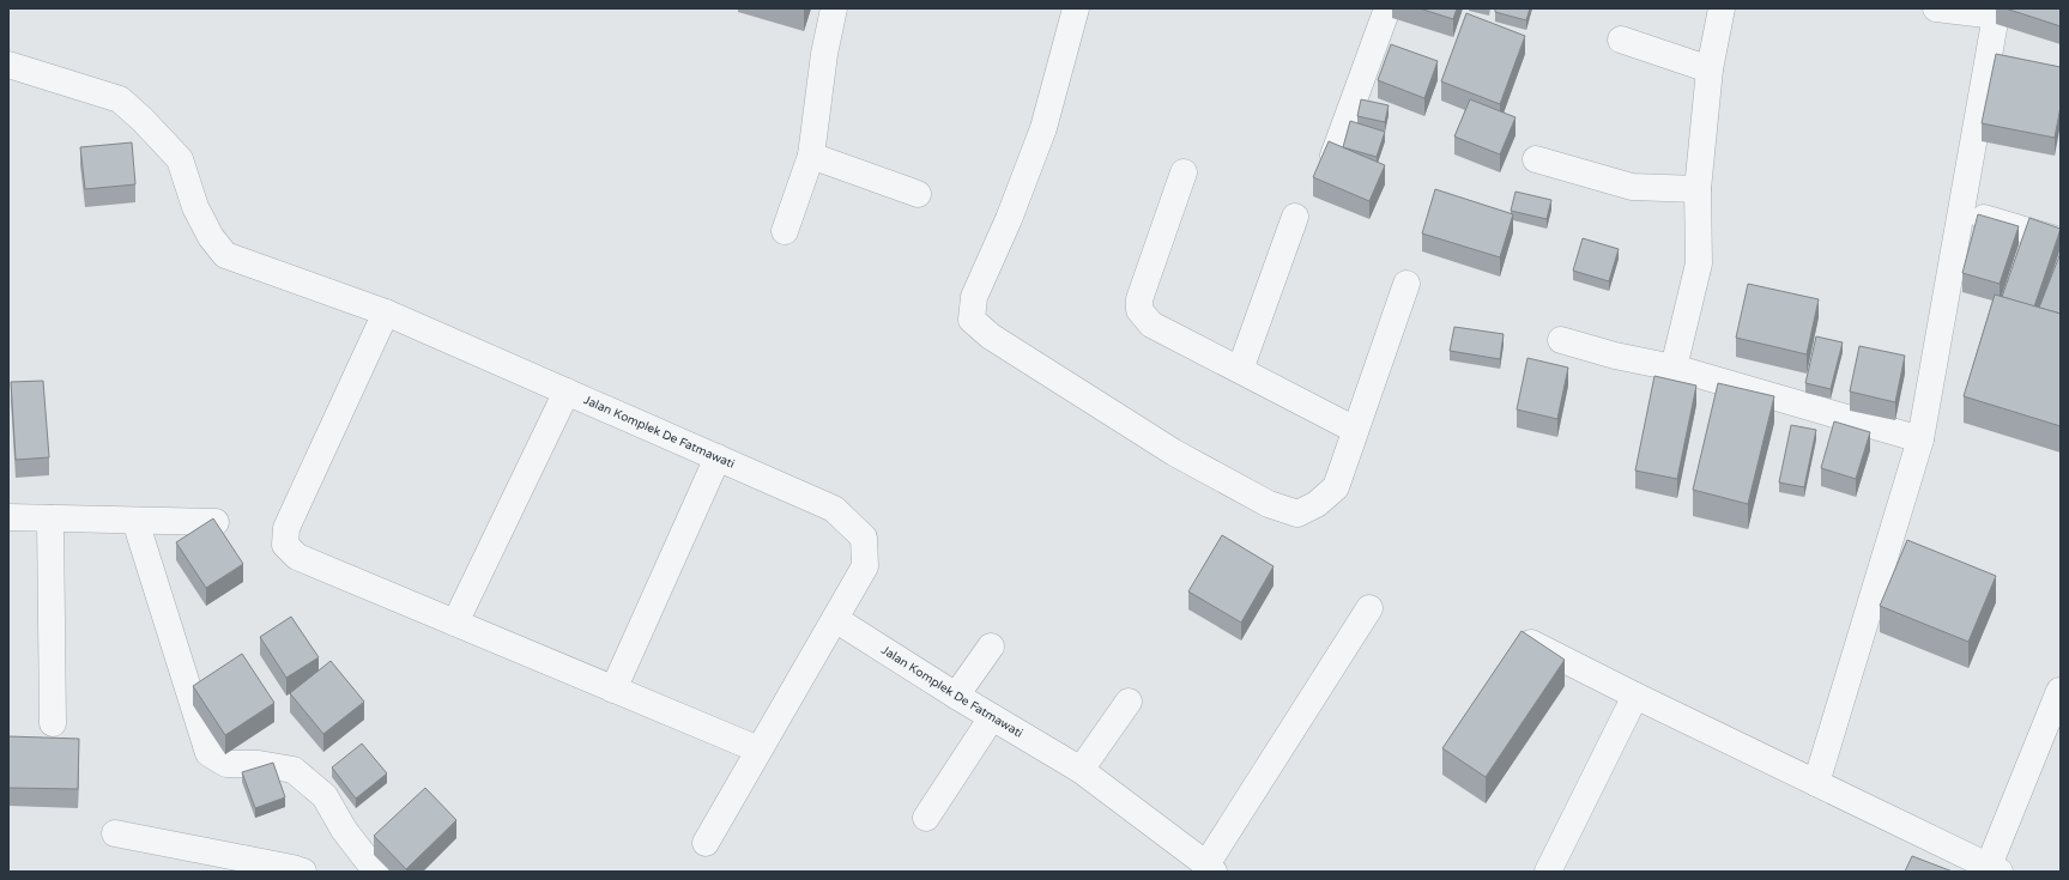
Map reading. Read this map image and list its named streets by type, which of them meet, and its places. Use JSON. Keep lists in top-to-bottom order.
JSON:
{
  "streets": {
    "street": ["Jalan Komplek De Fatmawati"]
  }
}
